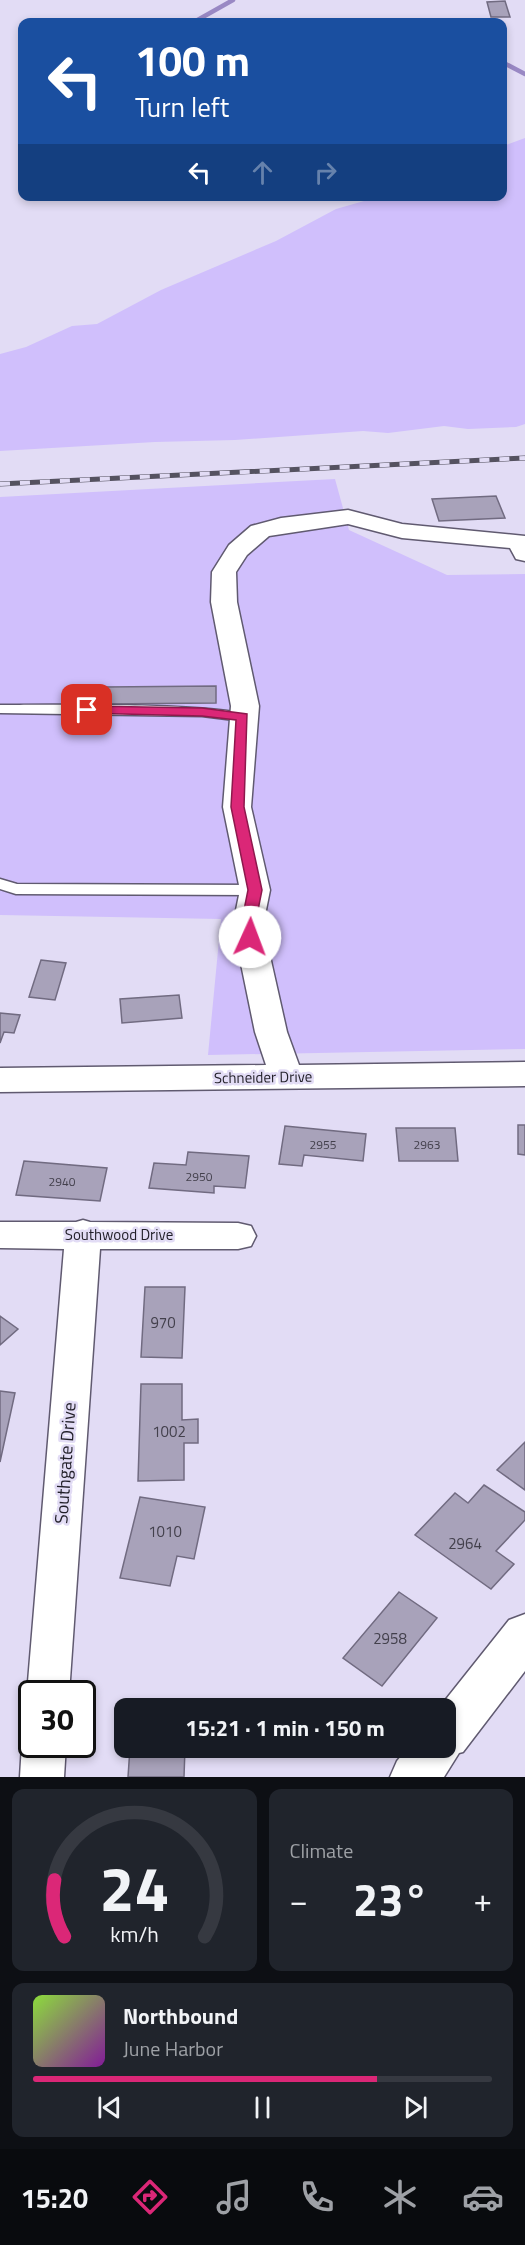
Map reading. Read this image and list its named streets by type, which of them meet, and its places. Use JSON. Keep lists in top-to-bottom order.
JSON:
{
  "streets": {
    "street": ["Schneider Drive", "Southwood Drive", "Southgate Drive"]
  },
  "crossings": [
    ["Southwood Drive", "Southgate Drive"]
  ],
  "house_numbers": [
    "2955",
    "2963",
    "2950",
    "2940",
    "970",
    "1002",
    "1010",
    "2964",
    "2958"
  ],
  "page": {
    "turn": ["100 m", "Turn left"],
    "limit": "30",
    "trip": "15:21 · 1 min · 150 m",
    "tile": "Climate",
    "heat": ["−", "23°", "+"],
    "song": ["Northbound", "June Harbor"],
    "tabs": "15:20",
    "gauge": ["24", "km/h"]
  }
}
